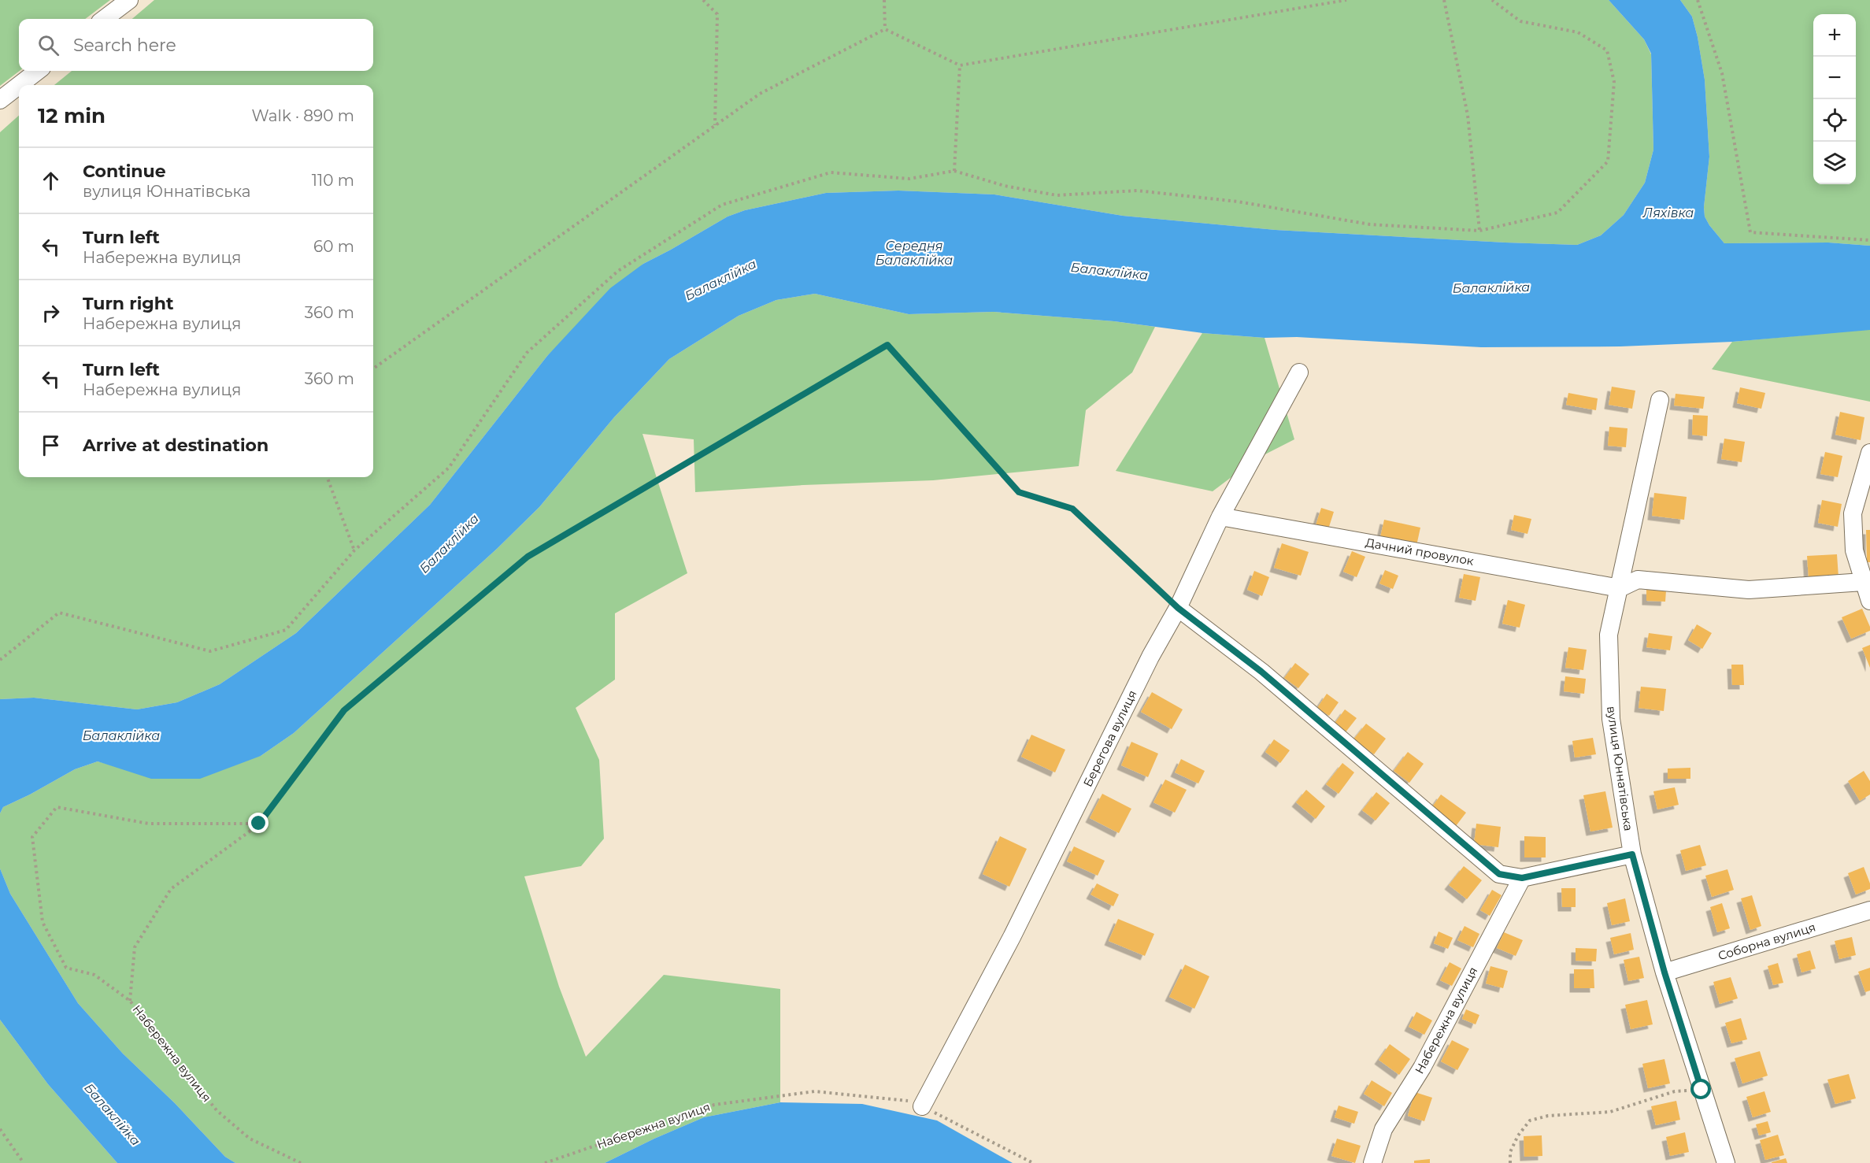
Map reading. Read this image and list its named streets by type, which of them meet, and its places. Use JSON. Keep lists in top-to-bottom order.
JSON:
{
  "streets": {
    "street": [
      "Дачний провулок",
      "Берегова вулиця",
      "вулиця Юннатівська",
      "Соборна вулиця",
      "Набережна вулиця"
    ]
  },
  "crossings": [
    ["Дачний провулок", "Берегова вулиця"],
    ["Дачний провулок", "вулиця Юннатівська"],
    ["Берегова вулиця", "Набережна вулиця"],
    ["вулиця Юннатівська", "Соборна вулиця"]
  ],
  "water": ["Ляхівка", "Середня Балаклійка", "Балаклійка"],
  "page": {
    "map_buttons": ["+", "−"],
    "search": "Search here",
    "heading": ["12 min", "Walk · 890 m"],
    "list": [
      ["Continue", "вулиця Юннатівська", "110 m"],
      ["Turn left", "Набережна вулиця", "60 m"],
      ["Turn right", "Набережна вулиця", "360 m"],
      ["Turn left", "Набережна вулиця", "360 m"],
      "Arrive at destination"
    ]
  }
}
